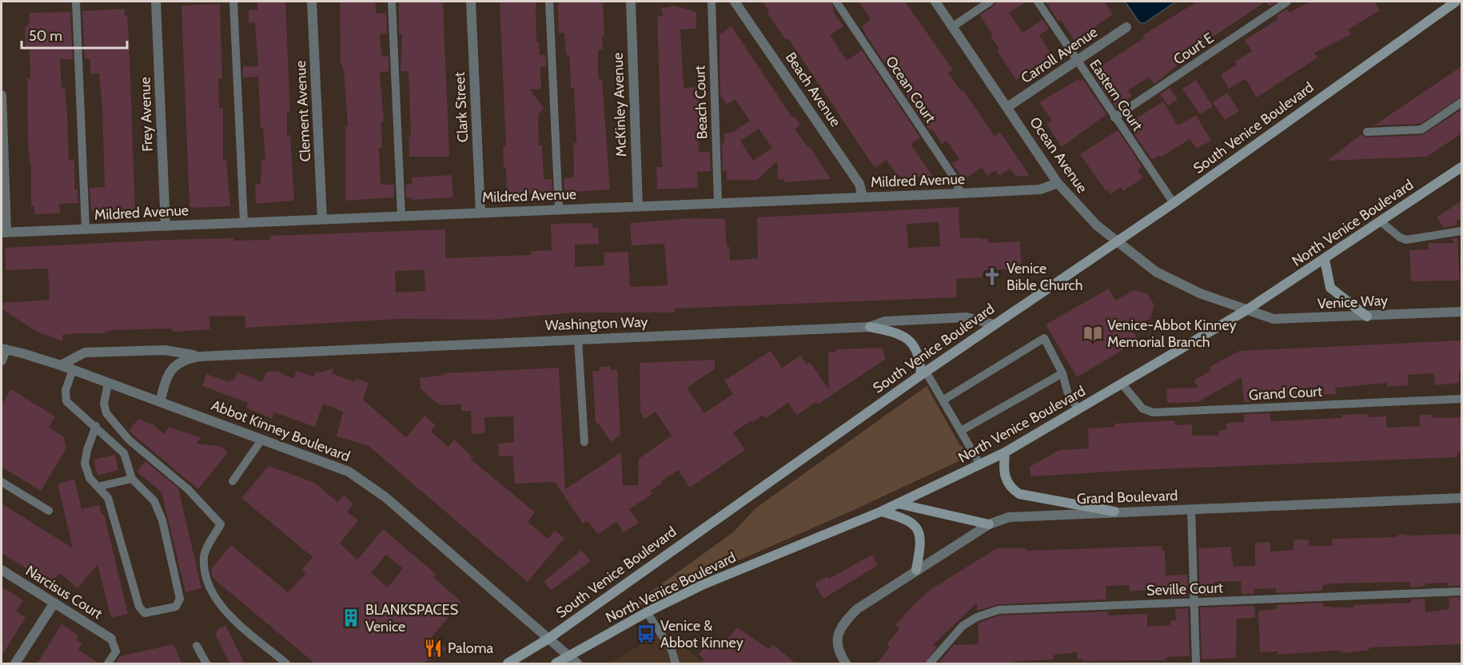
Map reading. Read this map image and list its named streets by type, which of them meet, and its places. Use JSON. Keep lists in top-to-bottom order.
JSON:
{
  "streets": {
    "main road": ["South Venice Boulevard", "North Venice Boulevard"],
    "street": [
      "Carroll Avenue",
      "Beach Avenue",
      "McKinley Avenue",
      "Clark Street",
      "Clement Avenue",
      "Frey Avenue",
      "Ocean Avenue",
      "Mildred Avenue",
      "Venice Way",
      "Washington Way",
      "Abbot Kinney Boulevard",
      "Grand Boulevard",
      "Narcisus Court"
    ],
    "lane": [
      "Court E",
      "Ocean Court",
      "Eastern Court",
      "Beach Court",
      "Grand Court",
      "Seville Court"
    ]
  },
  "crossings": [
    ["Court E", "Eastern Court"],
    ["Carroll Avenue", "Eastern Court"],
    ["Carroll Avenue", "Ocean Avenue"],
    ["Beach Avenue", "Mildred Avenue"],
    ["Ocean Court", "Mildred Avenue"],
    ["Eastern Court", "South Venice Boulevard"],
    ["Beach Court", "Mildred Avenue"],
    ["McKinley Avenue", "Mildred Avenue"],
    ["Clark Street", "Mildred Avenue"],
    ["Clement Avenue", "Mildred Avenue"],
    ["Frey Avenue", "Mildred Avenue"],
    ["South Venice Boulevard", "Ocean Avenue"],
    ["South Venice Boulevard", "Washington Way"],
    ["South Venice Boulevard", "Abbot Kinney Boulevard"],
    ["Ocean Avenue", "Mildred Avenue"],
    ["Ocean Avenue", "North Venice Boulevard"],
    ["Ocean Avenue", "Venice Way"],
    ["North Venice Boulevard", "Venice Way"],
    ["North Venice Boulevard", "Grand Court"],
    ["North Venice Boulevard", "Abbot Kinney Boulevard"],
    ["Washington Way", "Abbot Kinney Boulevard"]
  ],
  "places": {
    "church": ["Venice Bible Church"],
    "library": ["Venice-Abbot Kinney Memorial Branch"],
    "building": ["BLANKSPACES Venice"],
    "bus stop": ["Venice & Abbot Kinney"],
    "restaurant": ["Paloma"]
  },
  "scale_bar": "50 m"
}
